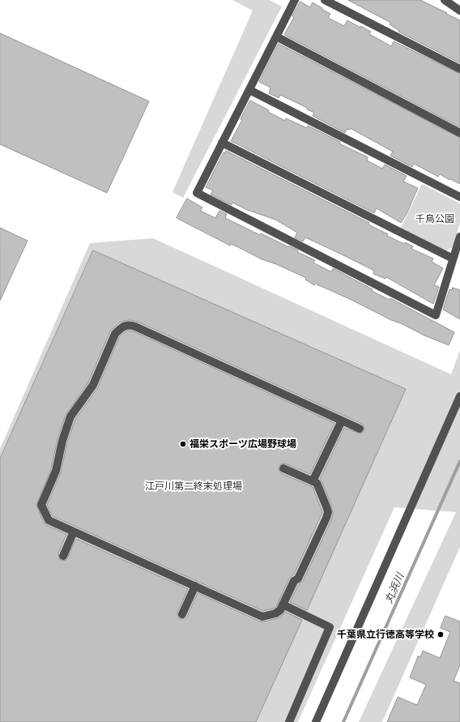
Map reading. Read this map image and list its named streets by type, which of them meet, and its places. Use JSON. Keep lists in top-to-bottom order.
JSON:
{
  "water": ["丸浜川"],
  "parks": ["千鳥公園", "江戸川第二終末処理場"],
  "places": ["福栄スポーツ広場野球場", "千葉県立行徳高等学校"]
}
